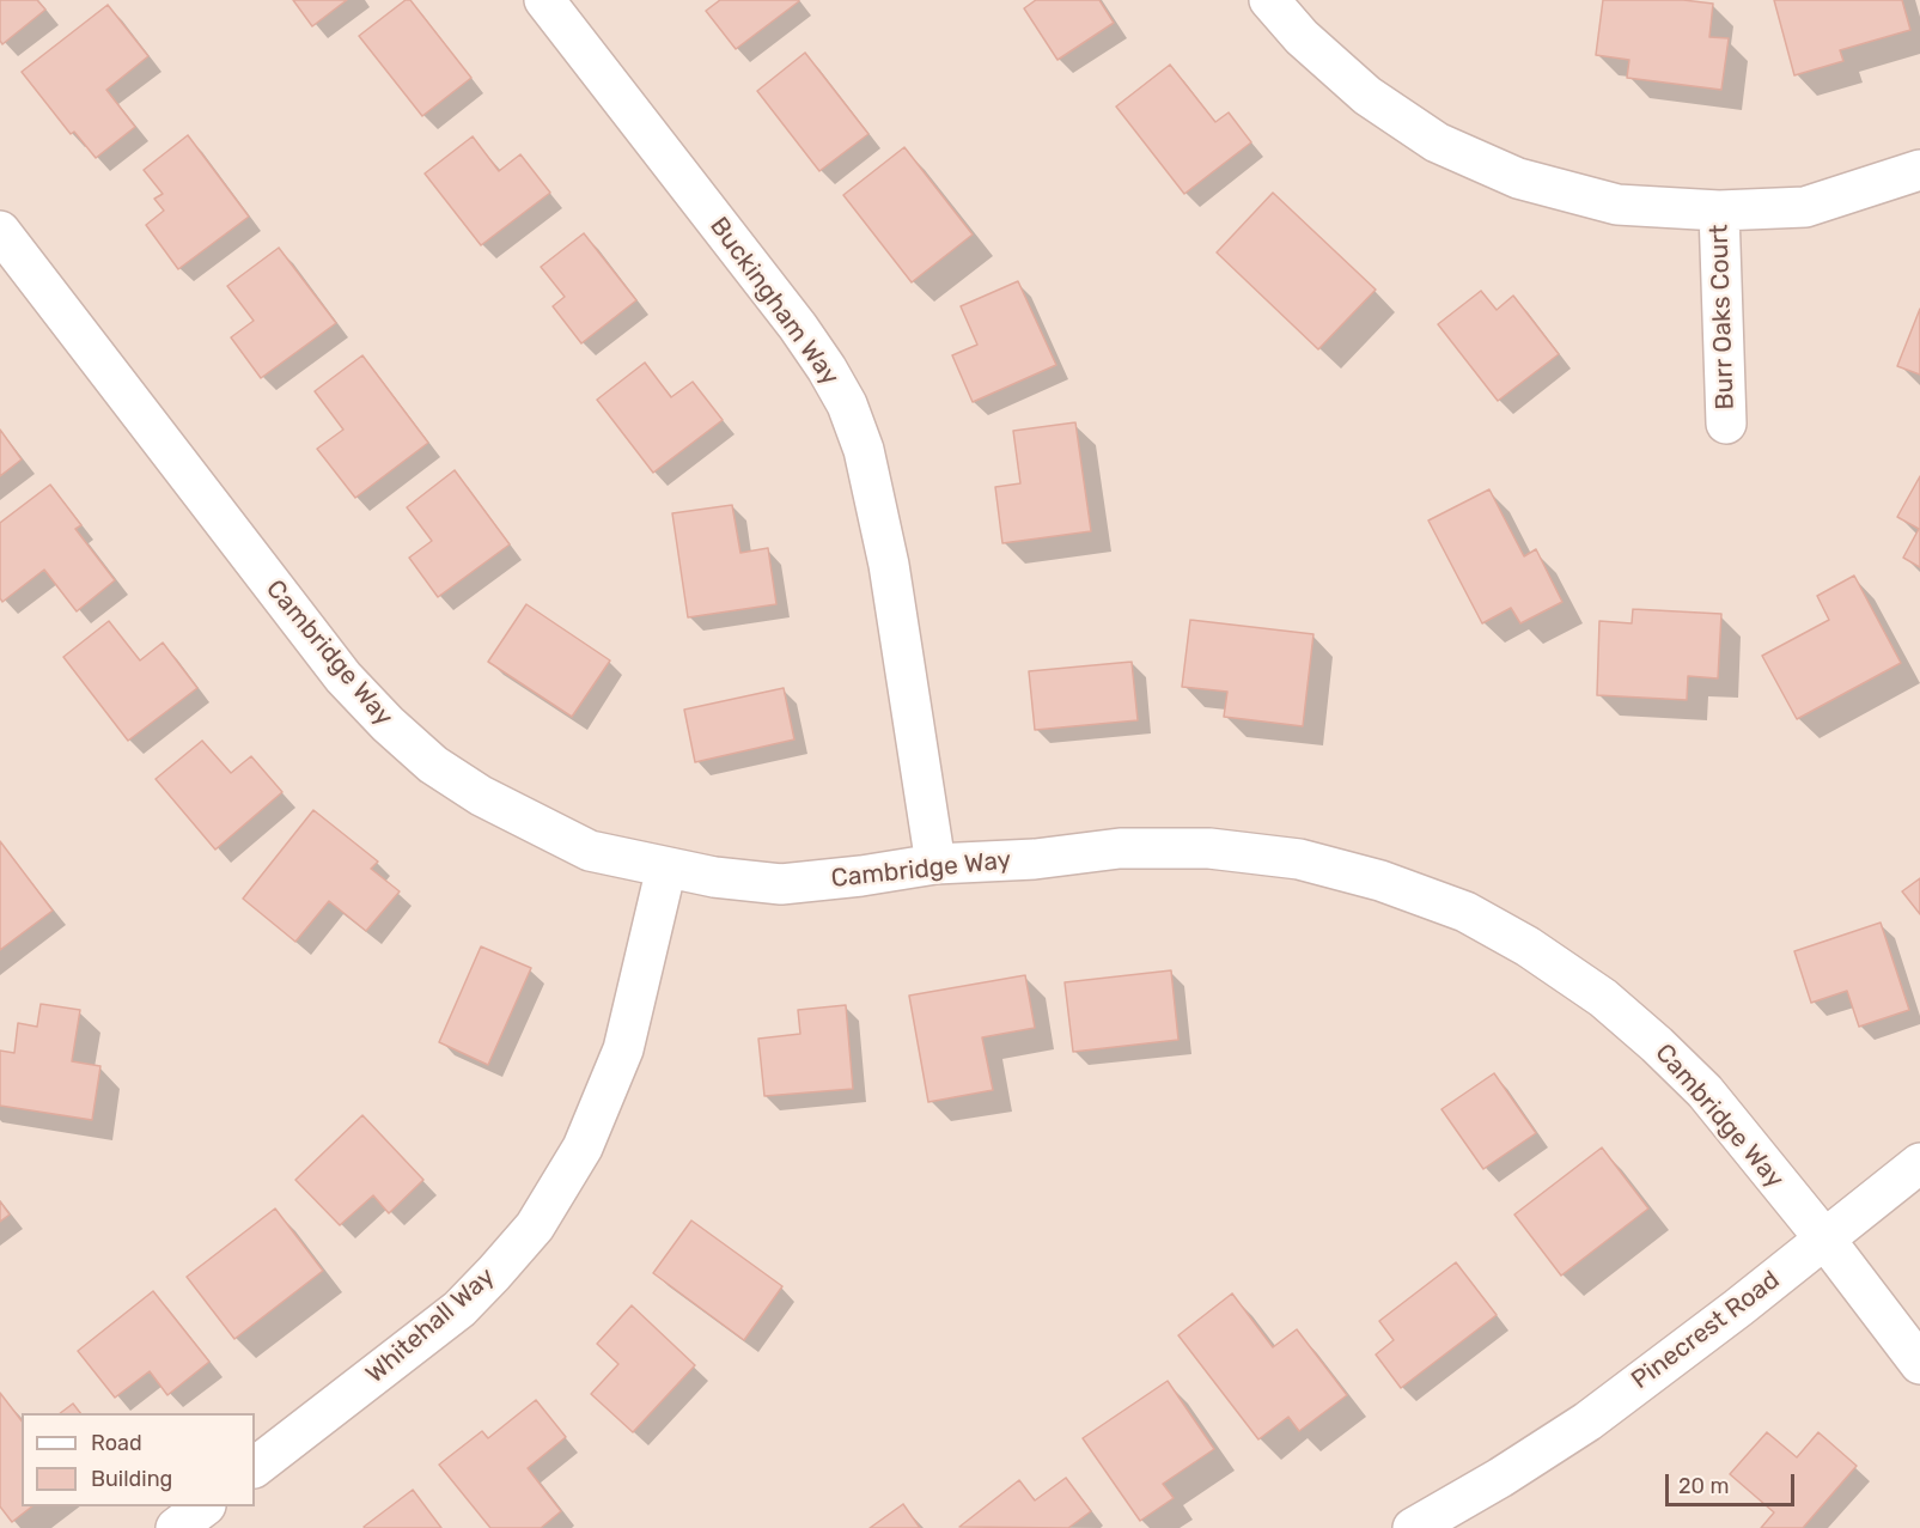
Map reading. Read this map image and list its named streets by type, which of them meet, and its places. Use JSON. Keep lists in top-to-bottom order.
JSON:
{
  "streets": {
    "street": [
      "Buckingham Way",
      "Burr Oaks Court",
      "Cambridge Way",
      "Whitehall Way",
      "Pinecrest Road"
    ]
  },
  "crossings": [
    ["Buckingham Way", "Cambridge Way"],
    ["Cambridge Way", "Whitehall Way"],
    ["Cambridge Way", "Pinecrest Road"]
  ],
  "legend": ["Road", "Building"],
  "scale_bar": "20 m"
}
